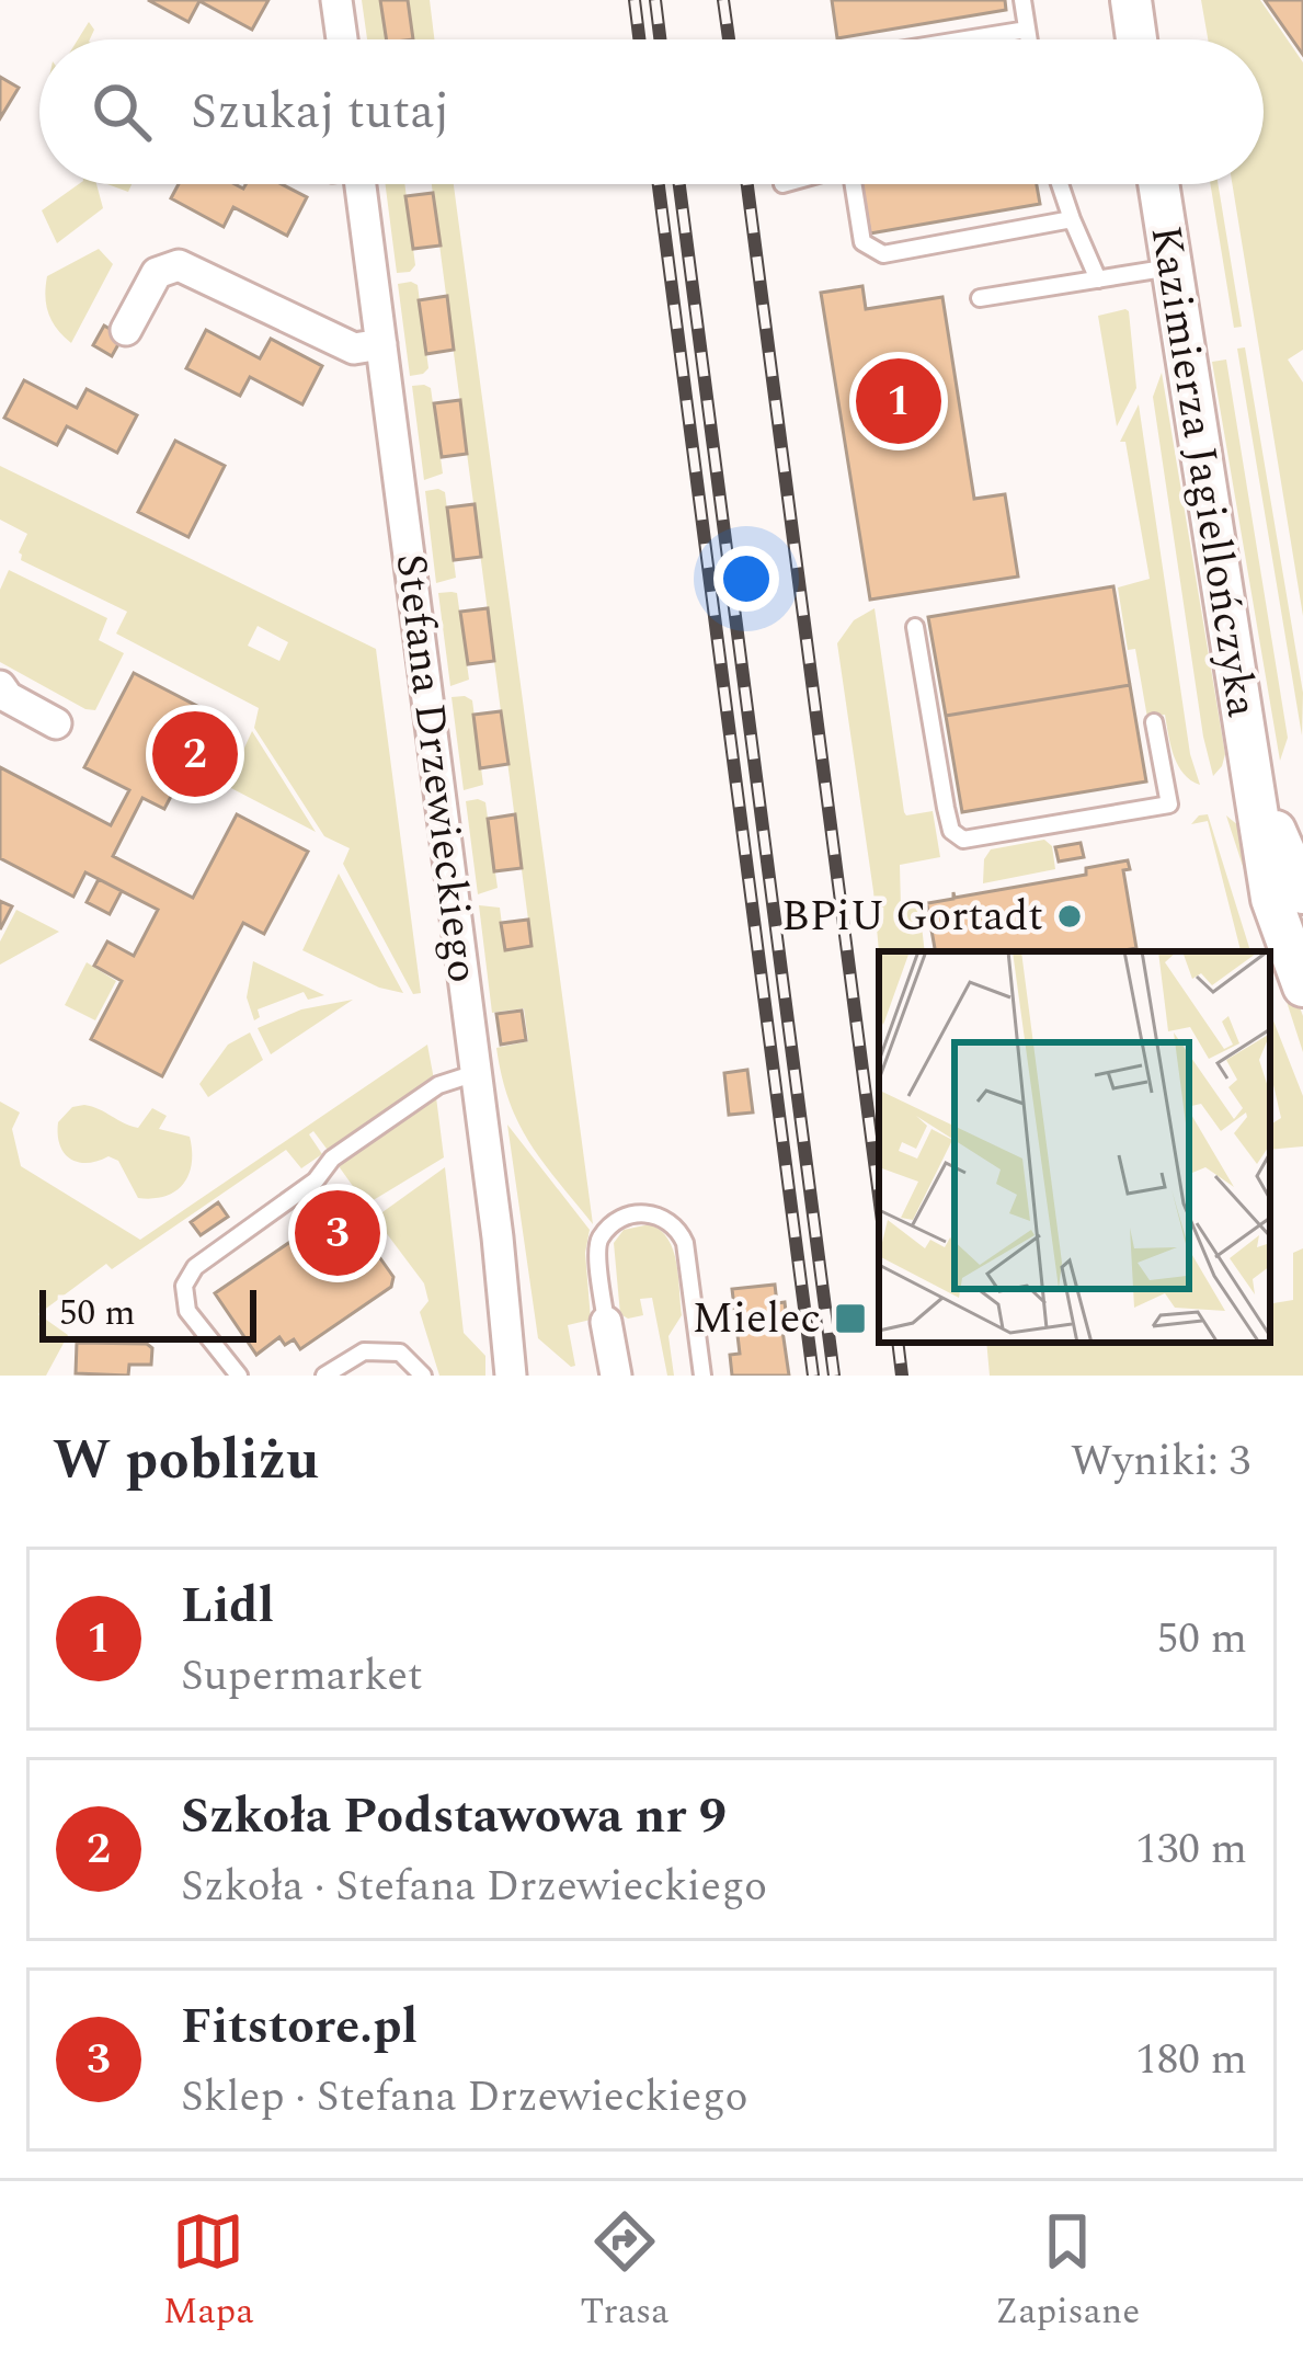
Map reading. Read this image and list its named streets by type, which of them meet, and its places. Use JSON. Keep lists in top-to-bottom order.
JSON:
{
  "streets": {
    "main road": ["Kazimierza Jagiellończyka"],
    "street": ["Stefana Drzewieckiego"]
  },
  "places": {
    "other": ["BPiU Gortadt"],
    "transit": ["Mielec"]
  },
  "scale_bar": "50 m",
  "page": {
    "search": "Szukaj tutaj",
    "pins": ["1", "2", "3"],
    "scale": "50 m",
    "heading": ["W pobliżu", "Wyniki: 3"],
    "list": [
      {
        "mark": "1",
        "name": "Lidl",
        "note": "Supermarket",
        "value": "50 m"
      },
      {
        "mark": "2",
        "name": "Szkoła Podstawowa nr 9",
        "note": "Szkoła · Stefana Drzewieckiego",
        "value": "130 m"
      },
      {
        "mark": "3",
        "name": "Fitstore.pl",
        "note": "Sklep · Stefana Drzewieckiego",
        "value": "180 m"
      }
    ],
    "nav": ["Mapa", "Trasa", "Zapisane"]
  }
}
